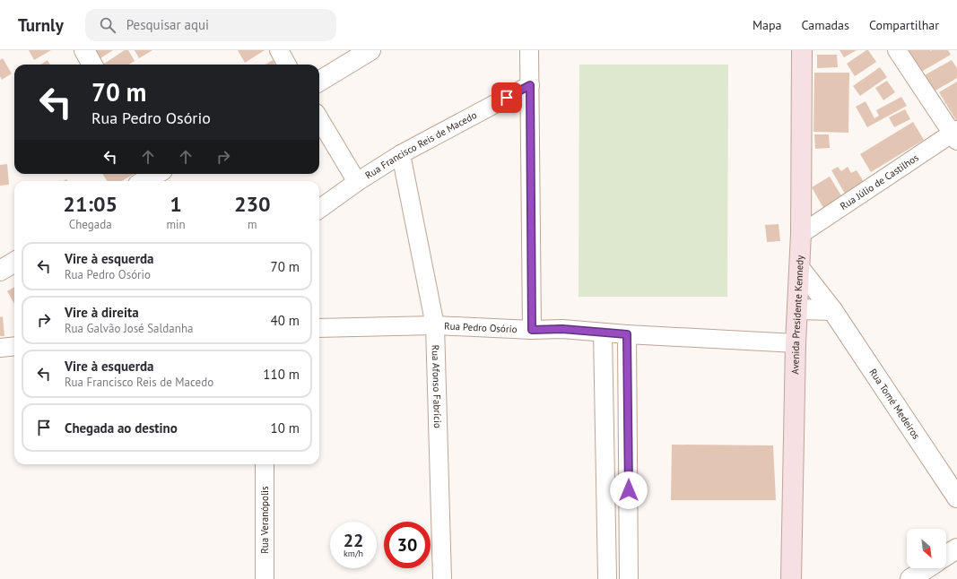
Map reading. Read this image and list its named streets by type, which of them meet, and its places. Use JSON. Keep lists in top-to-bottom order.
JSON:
{
  "streets": {
    "main road": ["Avenida Presidente Kennedy"],
    "street": [
      "Rua Francisco Reis de Macedo",
      "Rua Júlio de Castilhos",
      "Rua Pedro Osório",
      "Rua Afonso Fabrício",
      "Rua Tomé Medeiros",
      "Rua Veranópolis"
    ]
  },
  "crossings": [
    ["Rua Francisco Reis de Macedo", "Rua Afonso Fabrício"],
    ["Rua Júlio de Castilhos", "Avenida Presidente Kennedy"],
    ["Avenida Presidente Kennedy", "Rua Pedro Osório"],
    ["Avenida Presidente Kennedy", "Rua Tomé Medeiros"],
    ["Rua Pedro Osório", "Rua Afonso Fabrício"]
  ],
  "north": "bottom right",
  "page": {
    "header": "Turnly",
    "search": "Pesquisar aqui",
    "nav": ["Mapa", "Camadas", "Compartilhar"],
    "turn": ["70 m", "Rua Pedro Osório"],
    "eta": [
      "21:05",
      "Chegada",
      "1",
      "min",
      "230",
      "m"
    ],
    "list": [
      {
        "name": "Vire à esquerda",
        "note": "Rua Pedro Osório",
        "value": "70 m"
      },
      {
        "name": "Vire à direita",
        "note": "Rua Galvão José Saldanha",
        "value": "40 m"
      },
      {
        "name": "Vire à esquerda",
        "note": "Rua Francisco Reis de Macedo",
        "value": "110 m"
      },
      {
        "name": "Chegada ao destino",
        "value": "10 m"
      }
    ],
    "speed": "22 km/h",
    "limit": "30"
  }
}
